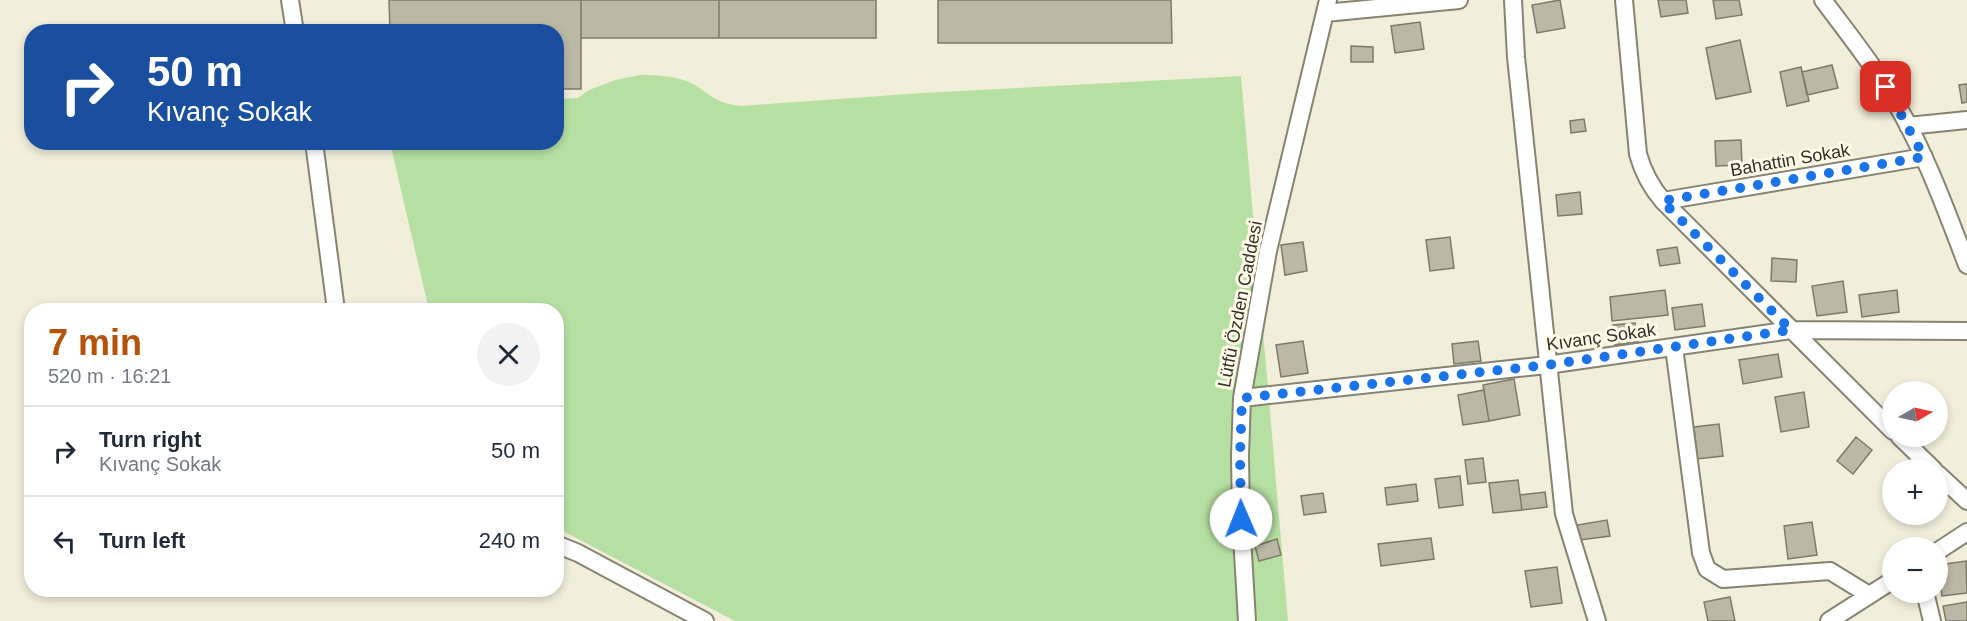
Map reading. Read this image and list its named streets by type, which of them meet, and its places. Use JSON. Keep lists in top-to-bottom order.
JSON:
{
  "streets": {
    "street": ["Bahattin Sokak", "Lütfü Özden Caddesi", "Kıvanç Sokak"]
  },
  "crossings": [
    ["Lütfü Özden Caddesi", "Kıvanç Sokak"]
  ],
  "north": "right",
  "page": {
    "turn": ["50 m", "Kıvanç Sokak"],
    "heading": ["7 min", "520 m · 16:21"],
    "map_buttons": ["+", "−"],
    "list": [
      {
        "name": "Turn right",
        "note": "Kıvanç Sokak",
        "value": "50 m"
      },
      {
        "name": "Turn left",
        "value": "240 m"
      }
    ]
  }
}
